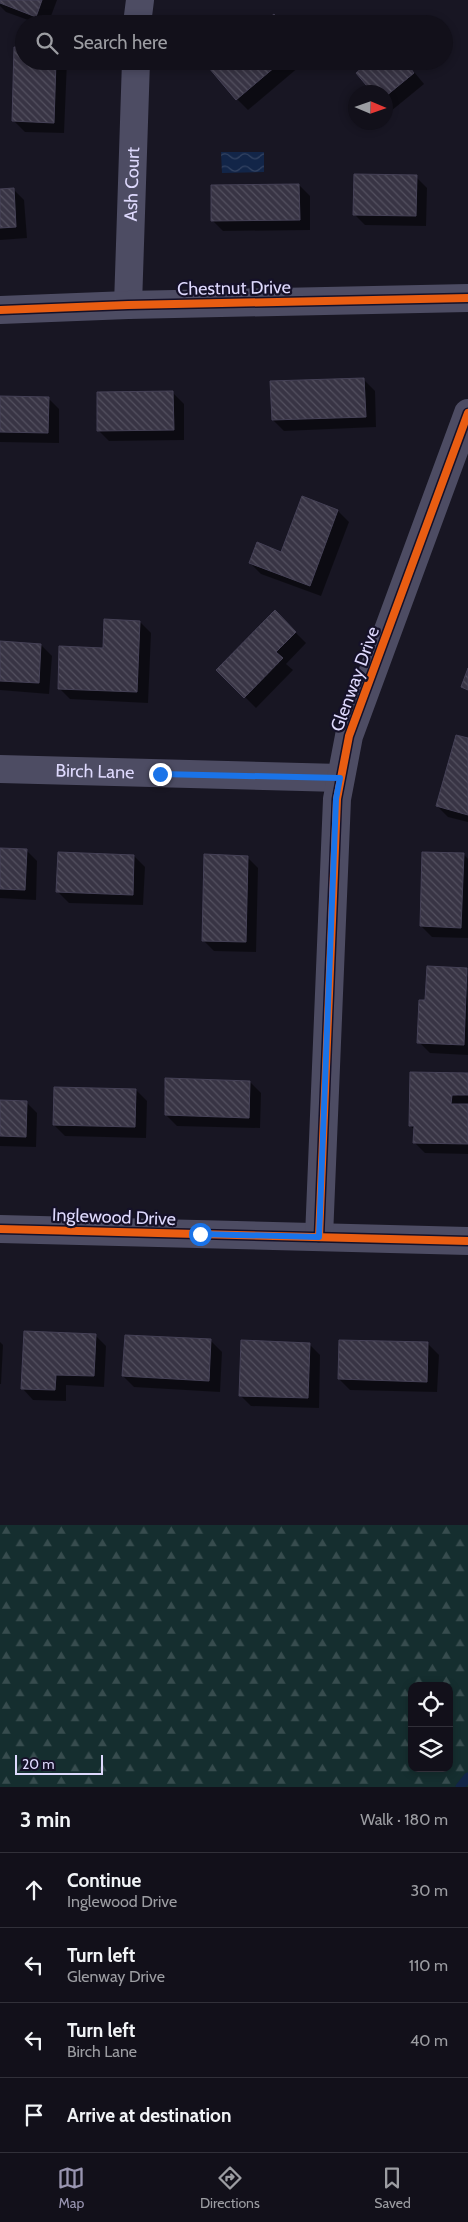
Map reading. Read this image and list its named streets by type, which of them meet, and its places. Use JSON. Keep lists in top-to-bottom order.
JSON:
{
  "streets": {
    "street": [
      "Ash Court",
      "Chestnut Drive",
      "Glenway Drive",
      "Birch Lane",
      "Inglewood Drive"
    ]
  },
  "crossings": [
    ["Ash Court", "Chestnut Drive"],
    ["Glenway Drive", "Birch Lane"],
    ["Glenway Drive", "Inglewood Drive"]
  ],
  "scale_bar": "20 m",
  "north": "right",
  "page": {
    "search": "Search here",
    "scale": "20 m",
    "heading": ["3 min", "Walk · 180 m"],
    "list": [
      ["Continue", "Inglewood Drive", "30 m"],
      ["Turn left", "Glenway Drive", "110 m"],
      ["Turn left", "Birch Lane", "40 m"],
      "Arrive at destination"
    ],
    "nav": ["Map", "Directions", "Saved"]
  }
}
